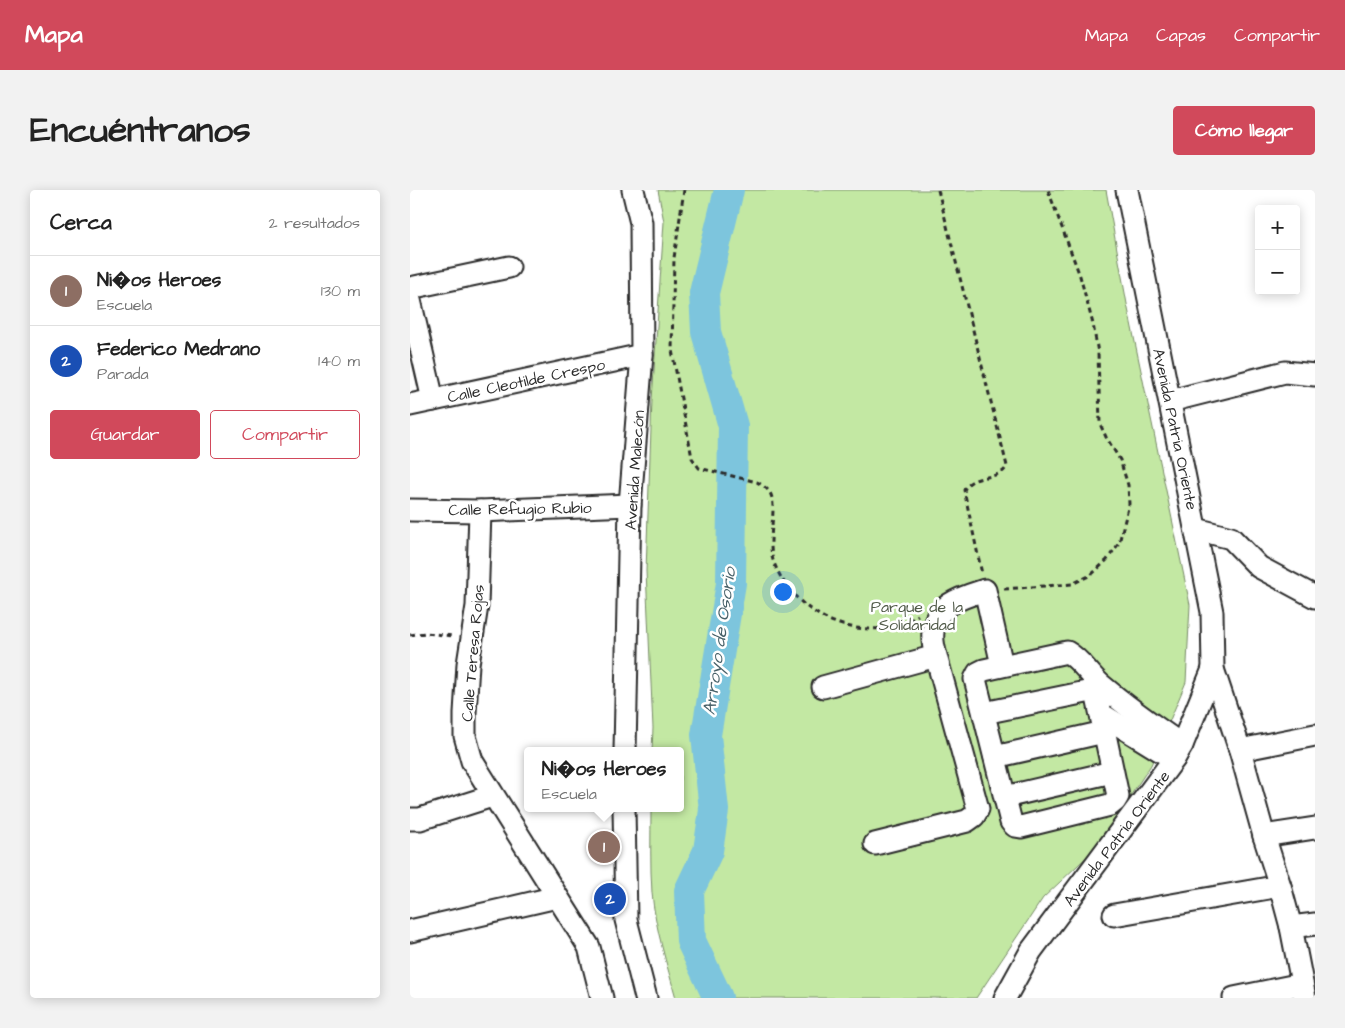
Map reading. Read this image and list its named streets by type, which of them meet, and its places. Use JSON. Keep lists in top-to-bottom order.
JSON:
{
  "streets": {
    "street": [
      "Calle Cleotilde Crespo",
      "Avenida Patria Oriente",
      "Avenida Malecón",
      "Calle Refugio Rubio",
      "Calle Teresa Rojas"
    ]
  },
  "crossings": [
    ["Calle Cleotilde Crespo", "Avenida Malecón"],
    ["Avenida Malecón", "Calle Refugio Rubio"],
    ["Calle Refugio Rubio", "Calle Teresa Rojas"]
  ],
  "water": ["Arroyo de Osorio"],
  "parks": ["Parque de la Solidaridad"],
  "page": {
    "header": "Mapa",
    "nav": ["Mapa", "Capas", "Compartir"],
    "title": "Encuéntranos",
    "buttons": [
      "Cómo llegar",
      ["Guardar", "Compartir"]
    ],
    "heading": ["Cerca", "2 resultados"],
    "map_buttons": ["+", "−"],
    "list": [
      {
        "mark": "1",
        "name": "Ni�os Heroes",
        "note": "Escuela",
        "value": "130 m"
      },
      {
        "mark": "2",
        "name": "Federico Medrano",
        "note": "Parada",
        "value": "140 m"
      }
    ],
    "popup": ["Ni�os Heroes", "Escuela"],
    "pins": ["1", "2"]
  }
}
